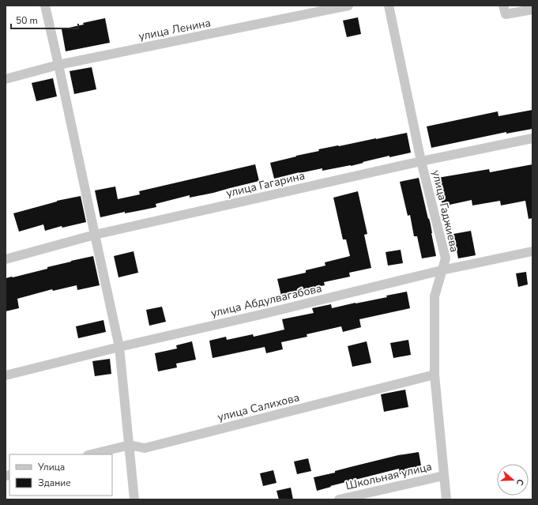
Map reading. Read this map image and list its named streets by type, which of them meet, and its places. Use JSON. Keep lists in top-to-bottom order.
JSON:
{
  "streets": {
    "street": [
      "улица Ленина",
      "улица Гагарина",
      "улица Гаджиева",
      "улица Абдулвагабова",
      "улица Салихова",
      "Школьная улица"
    ]
  },
  "crossings": [
    ["улица Гагарина", "улица Гаджиева"],
    ["улица Гаджиева", "улица Абдулвагабова"],
    ["улица Гаджиева", "улица Салихова"],
    ["улица Гаджиева", "Школьная улица"]
  ],
  "legend": ["Улица", "Здание"],
  "scale_bar": "50 m",
  "north": "right"
}
